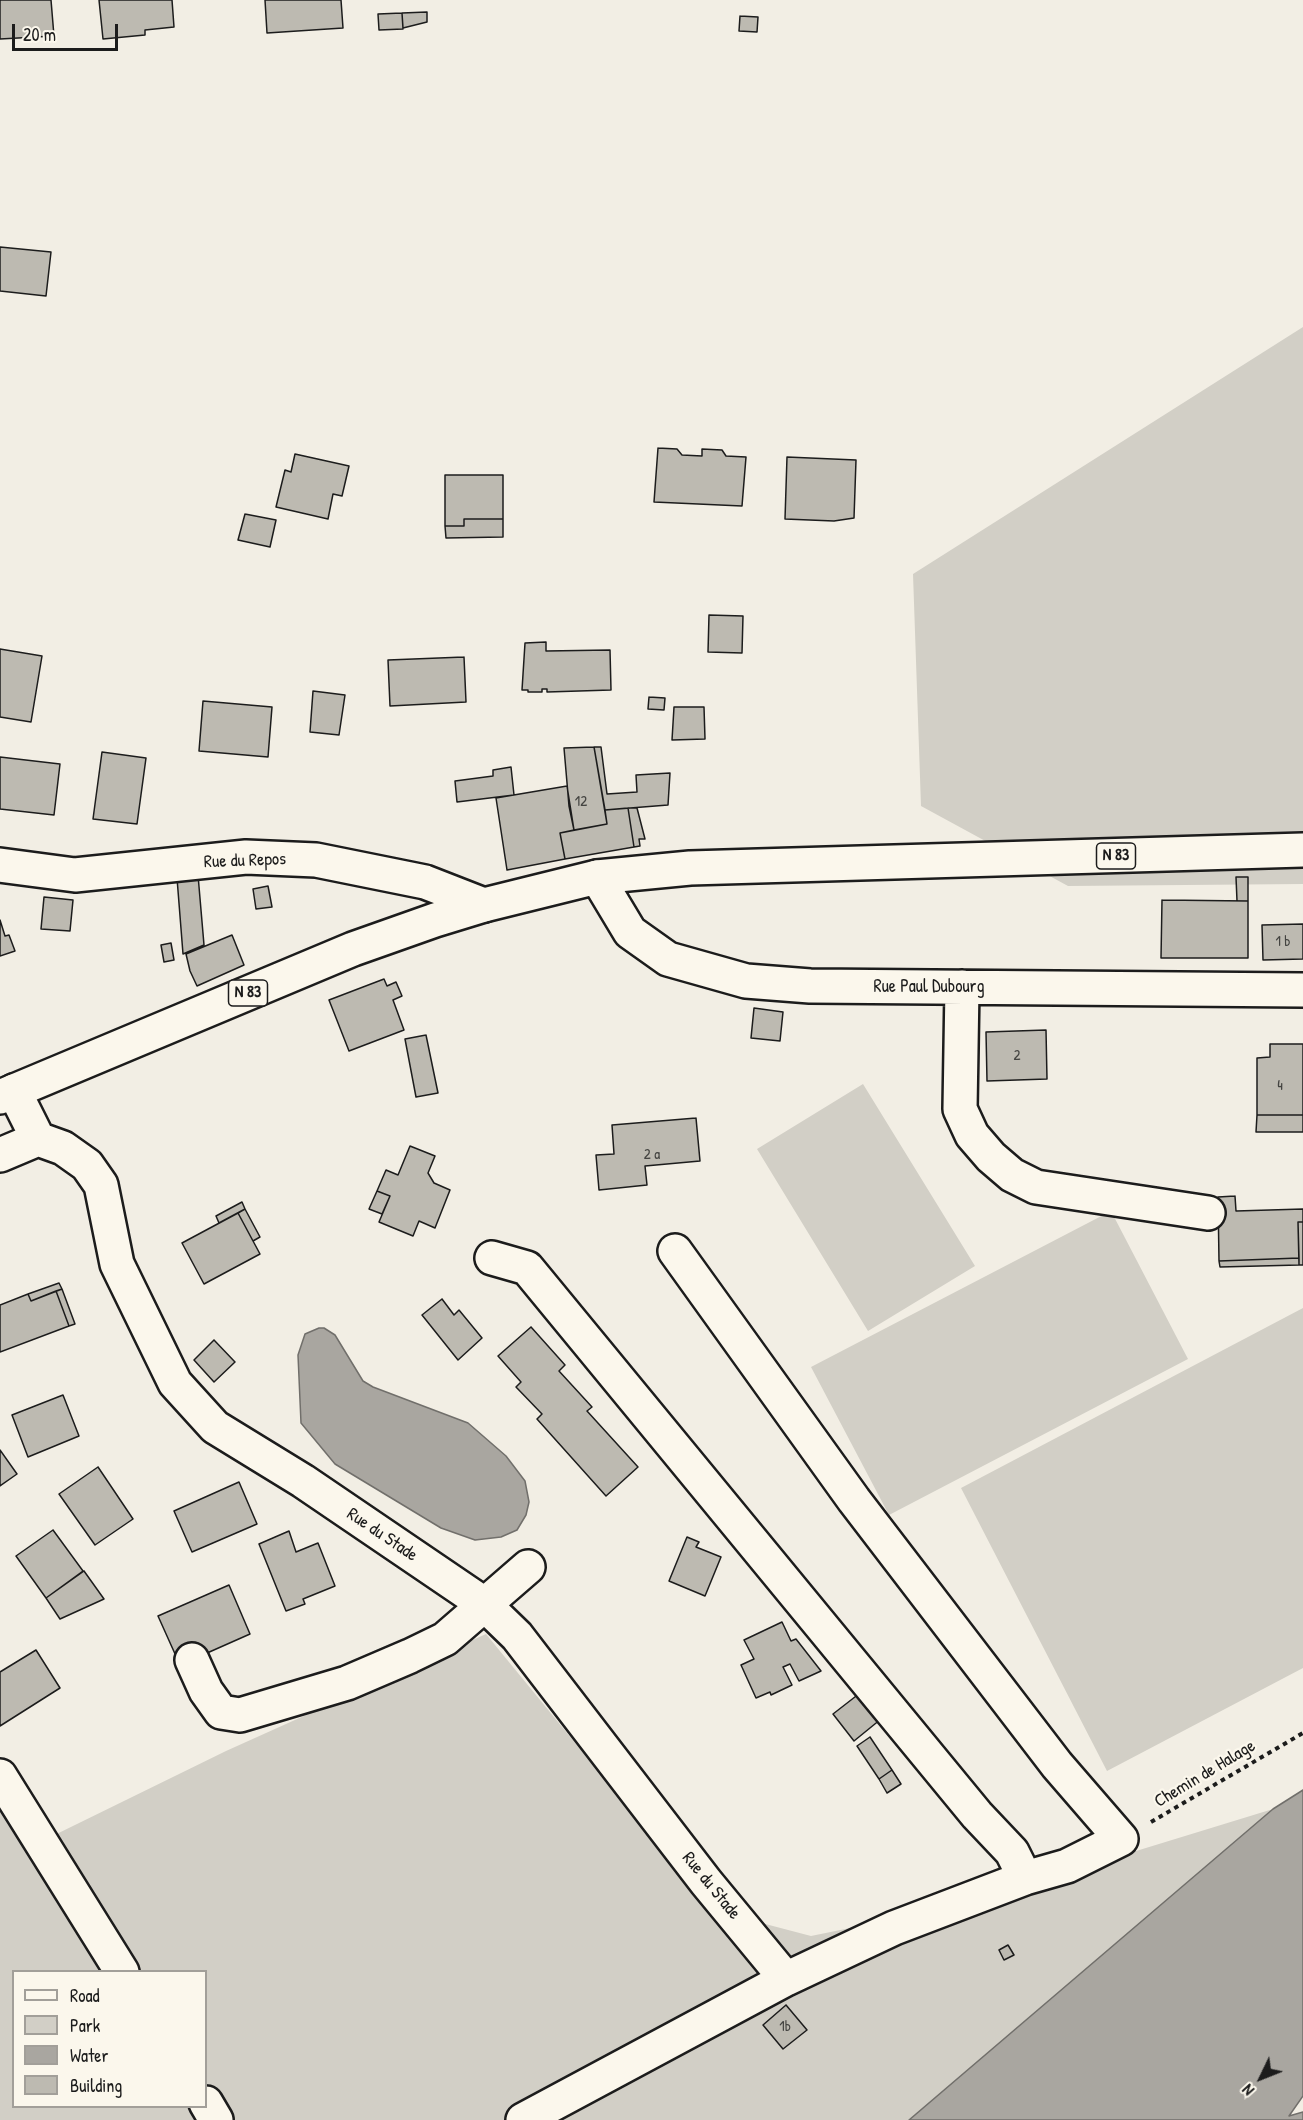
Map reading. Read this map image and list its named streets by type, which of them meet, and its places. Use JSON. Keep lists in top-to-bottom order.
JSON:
{
  "streets": {
    "street": [
      "N 83",
      "Rue du Repos",
      "Rue Paul Dubourg",
      "Rue du Stade"
    ],
    "path": ["Chemin de Halage"]
  },
  "crossings": [
    ["N 83", "Rue du Repos"],
    ["N 83", "Rue Paul Dubourg"]
  ],
  "house_numbers": [
    "12",
    "1 b",
    "2",
    "4",
    "2 a",
    "1b"
  ],
  "legend": [
    "Road",
    "Park",
    "Water",
    "Building"
  ],
  "scale_bar": "20 m",
  "north": "bottom left"
}
